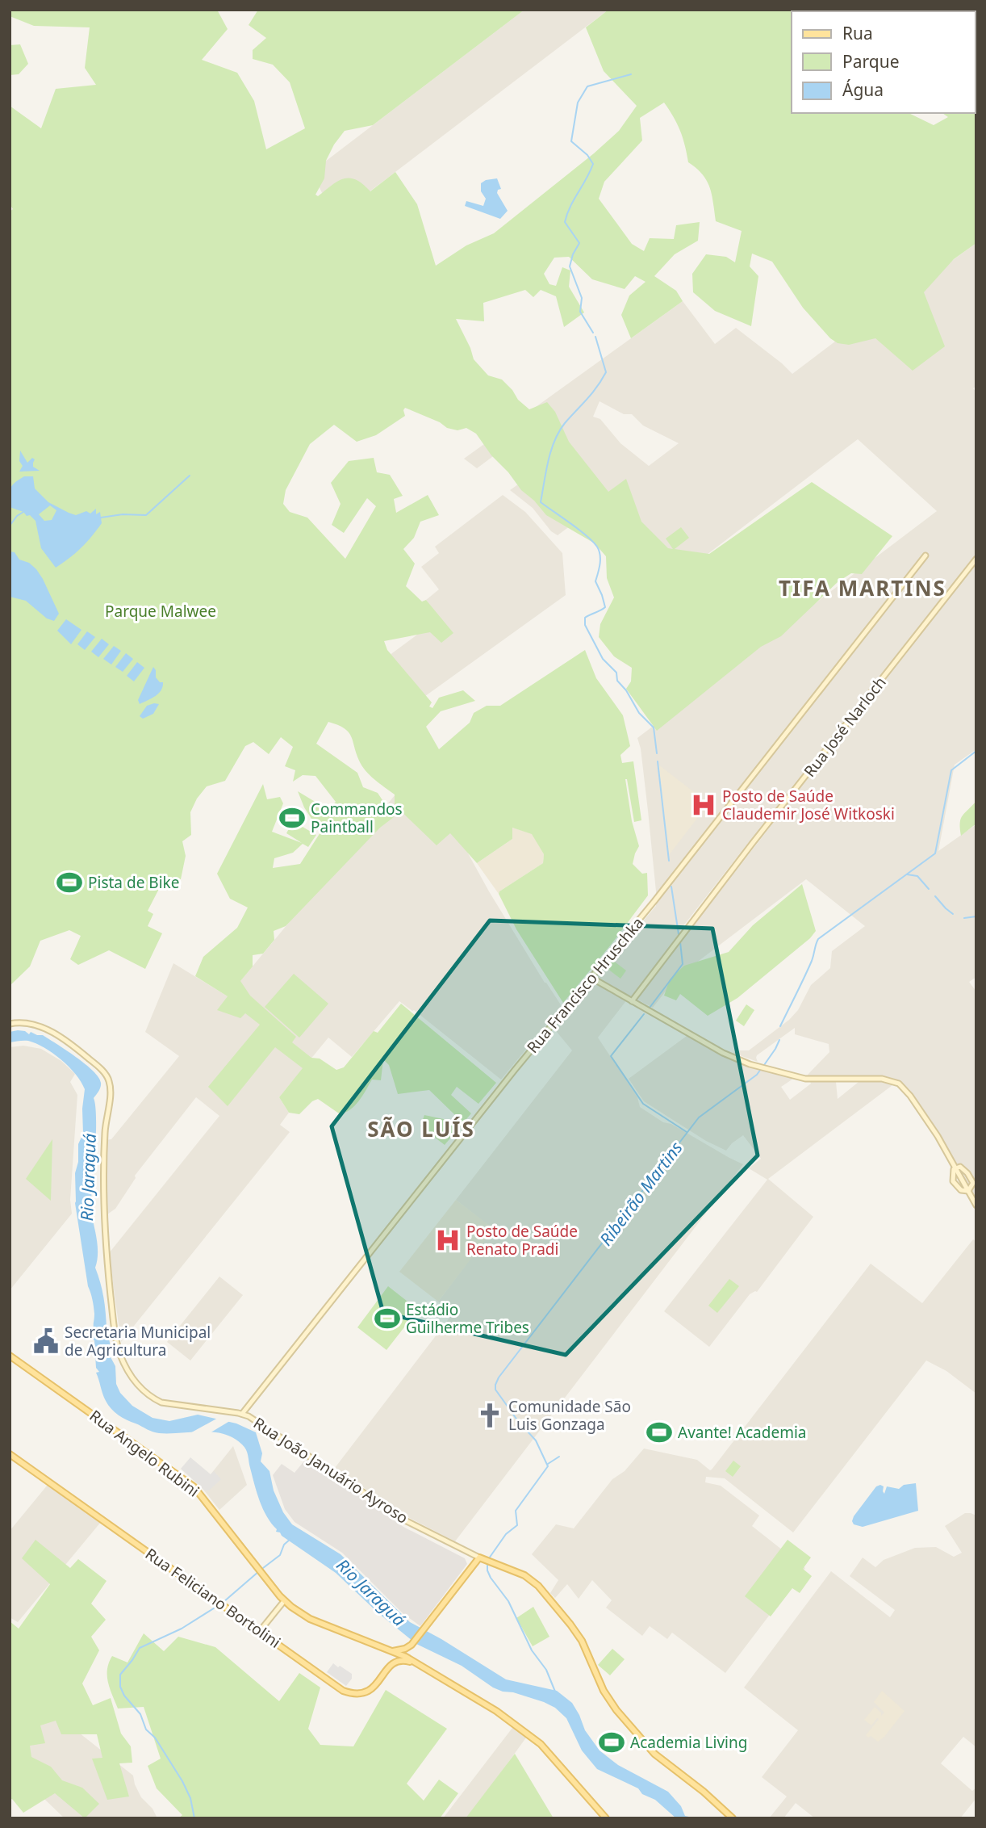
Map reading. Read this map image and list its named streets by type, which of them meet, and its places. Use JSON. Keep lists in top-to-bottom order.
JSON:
{
  "streets": {
    "main road": [
      "Rua José Narloch",
      "Rua Francisco Hruschka",
      "Rua Angelo Rubini",
      "Rua João Januário Ayroso",
      "Rua Feliciano Bortolini"
    ]
  },
  "crossings": [
    ["Rua Francisco Hruschka", "Rua João Januário Ayroso"]
  ],
  "districts": ["TIFA MARTINS", "SÃO LUÍS"],
  "water": ["Rio Jaraguá", "Ribeirão Martins"],
  "parks": ["Parque Malwee"],
  "places": {
    "hospital": ["Posto de Saúde Claudemir José Witkoski", "Posto de Saúde Renato Pradi"],
    "sports": [
      "Commandos Paintball",
      "Pista de Bike",
      "Estádio Guilherme Tribes",
      "Avante! Academia",
      "Academia Living"
    ],
    "public building": ["Secretaria Municipal de Agricultura"],
    "church": ["Comunidade São Luis Gonzaga"]
  },
  "legend": ["Rua", "Parque", "Água"]
}
